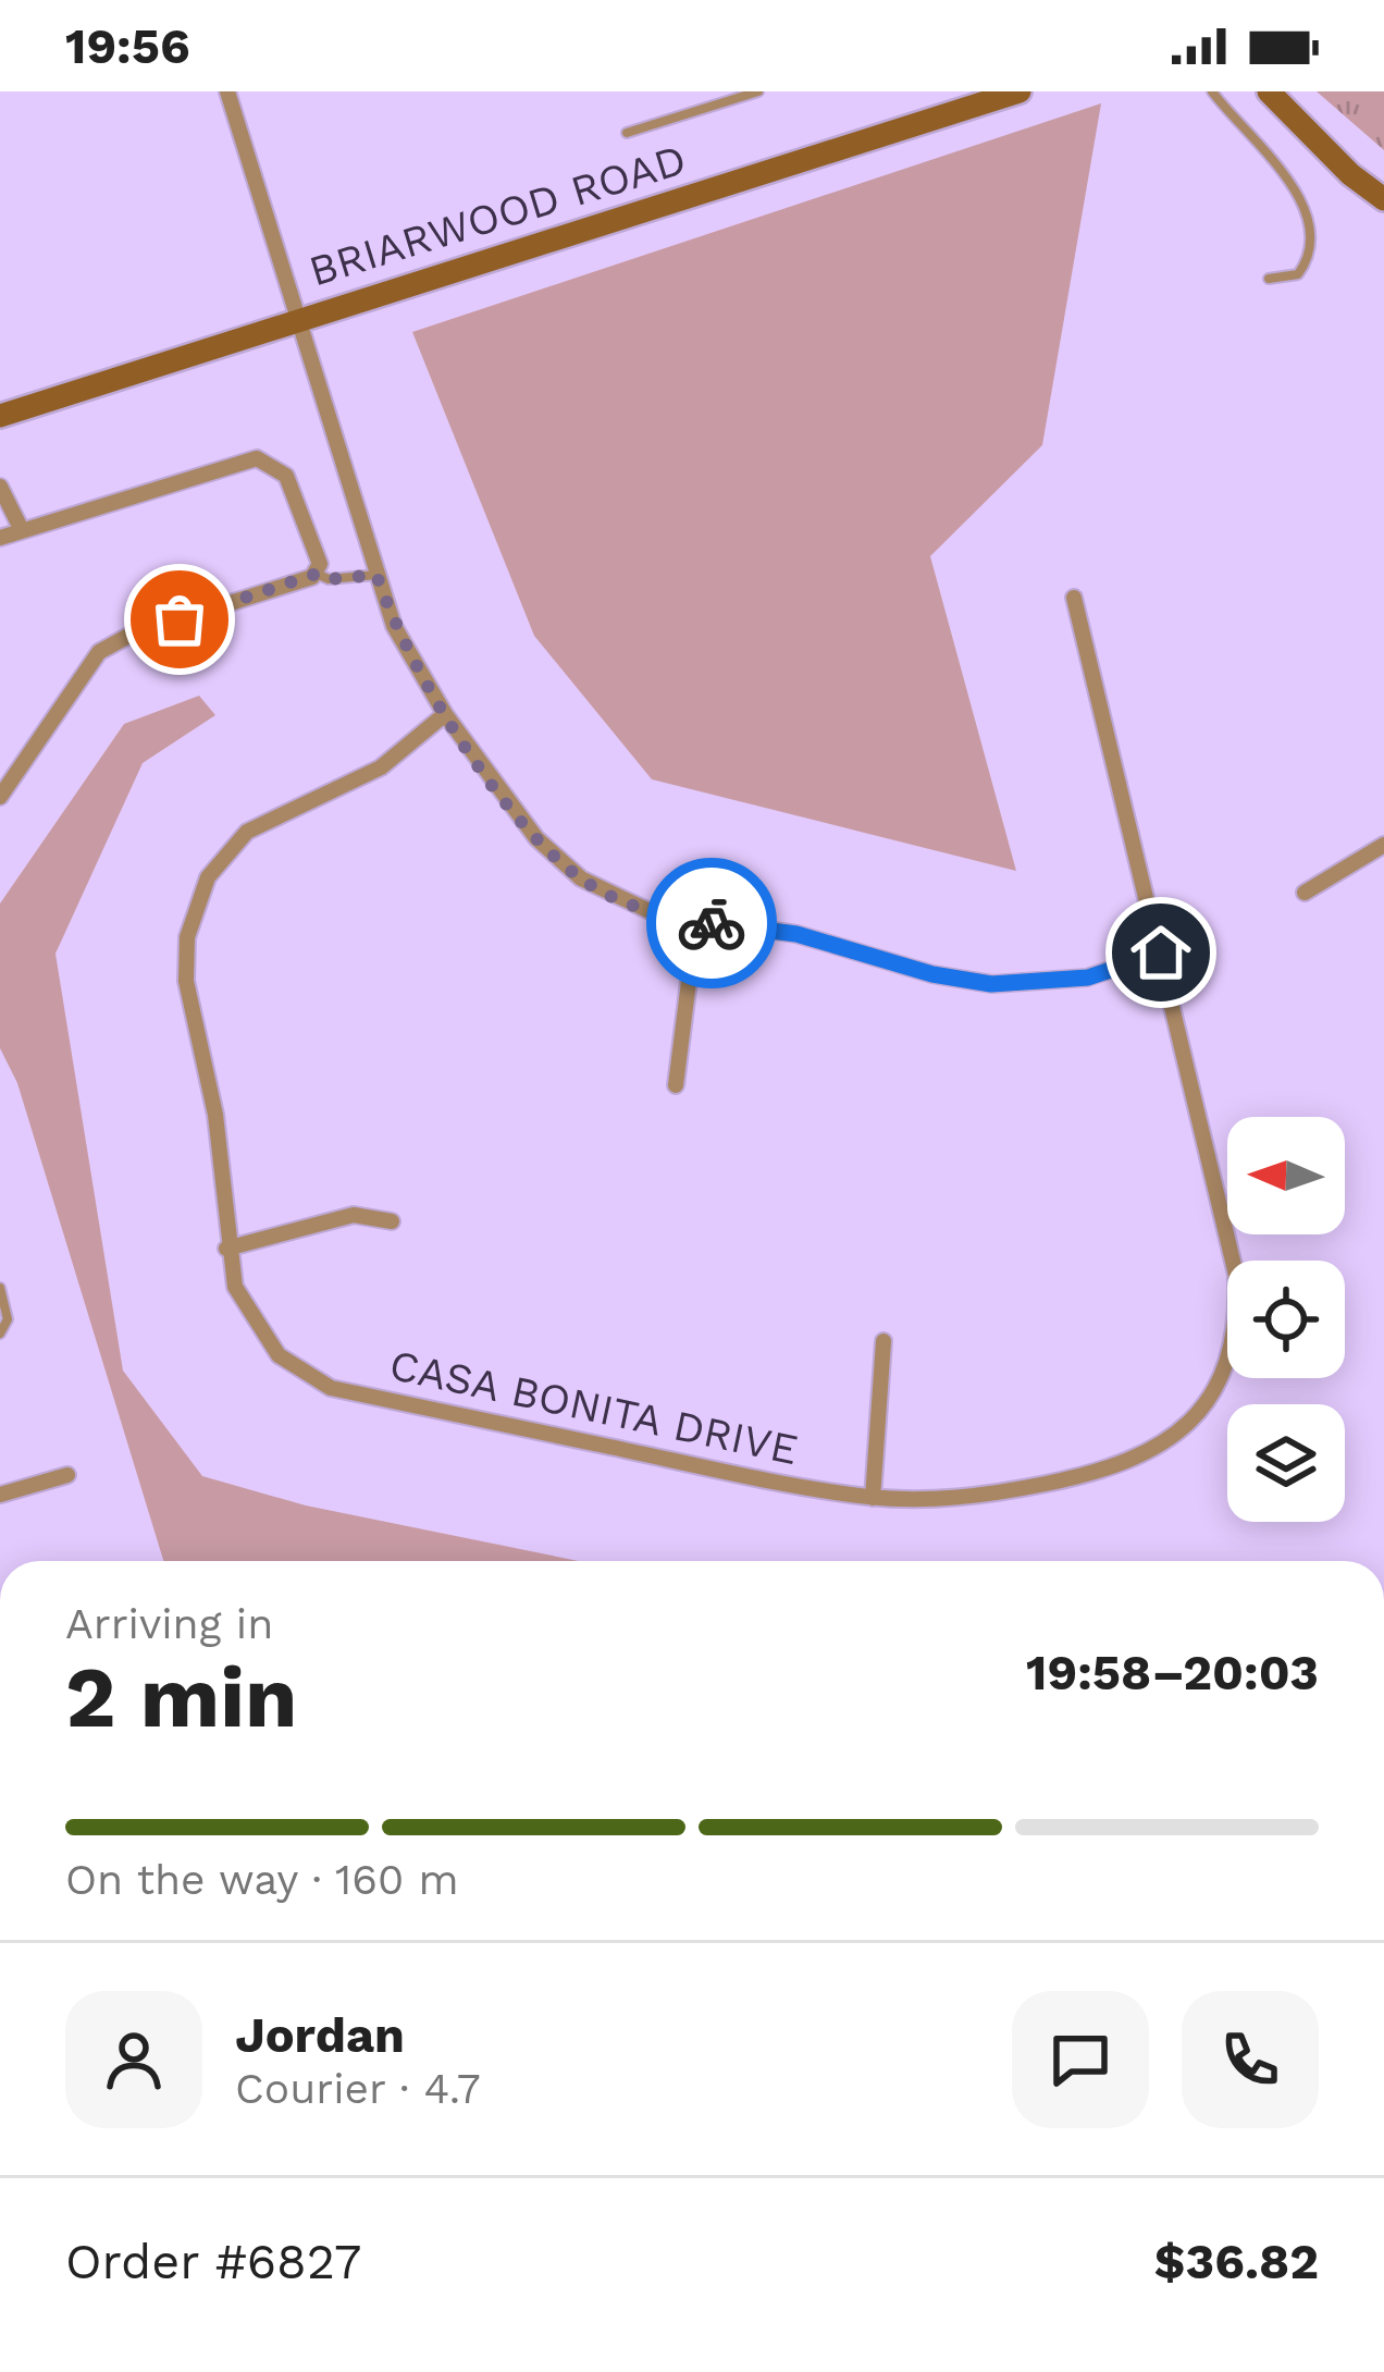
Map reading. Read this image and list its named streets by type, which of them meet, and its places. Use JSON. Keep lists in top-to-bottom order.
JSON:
{
  "streets": {
    "main road": ["BRIARWOOD ROAD"],
    "street": ["CASA BONITA DRIVE"]
  },
  "north": "left",
  "page": {
    "status": "19:56",
    "heading": ["2 min", "Arriving in", "19:58–20:03"],
    "panel": [
      "Jordan",
      "Courier · 4.7",
      "Order #6827",
      "$36.82"
    ],
    "bar": "On the way · 160 m"
  }
}
